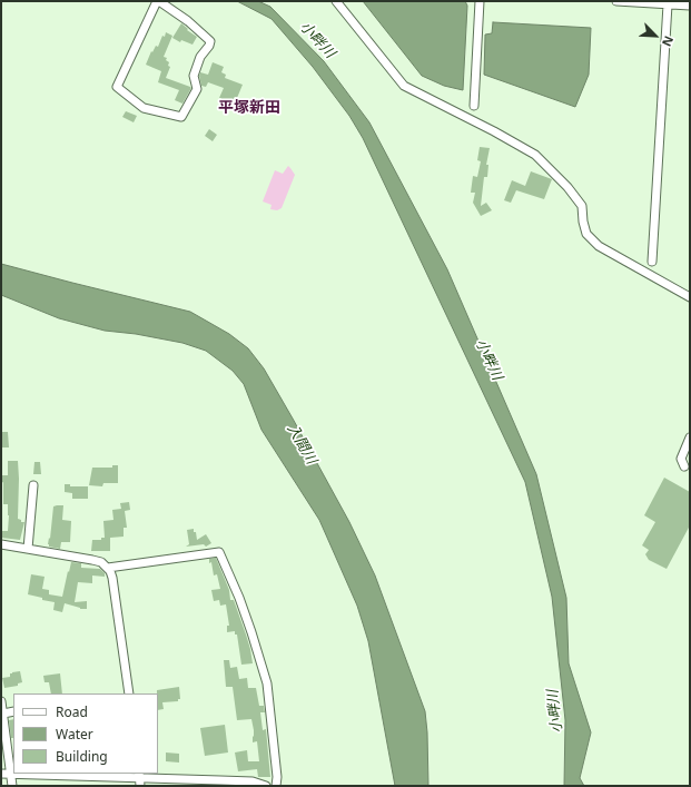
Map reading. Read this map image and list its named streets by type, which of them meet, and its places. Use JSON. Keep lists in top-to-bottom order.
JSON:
{
  "districts": ["平塚新田"],
  "water": ["小畔川", "入間川"],
  "legend": ["Road", "Water", "Building"],
  "north": "bottom right"
}
